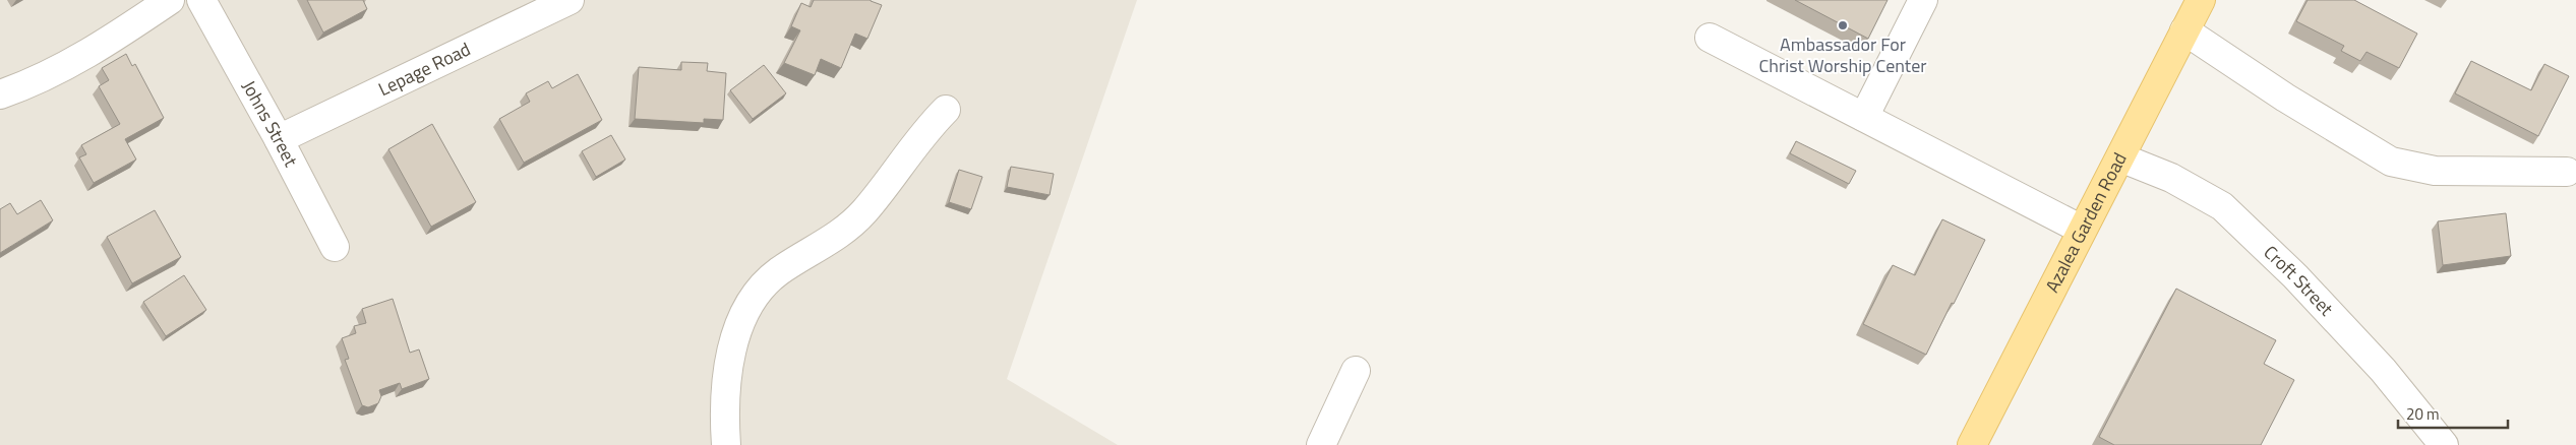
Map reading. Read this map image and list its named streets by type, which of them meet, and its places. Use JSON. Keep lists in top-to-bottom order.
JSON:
{
  "streets": {
    "main road": ["Azalea Garden Road"],
    "street": ["Lepage Road", "Johns Street", "Croft Street"]
  },
  "crossings": [
    ["Lepage Road", "Johns Street"],
    ["Azalea Garden Road", "Croft Street"]
  ],
  "places": ["Ambassador For Christ Worship Center"],
  "scale_bar": "20 m"
}
